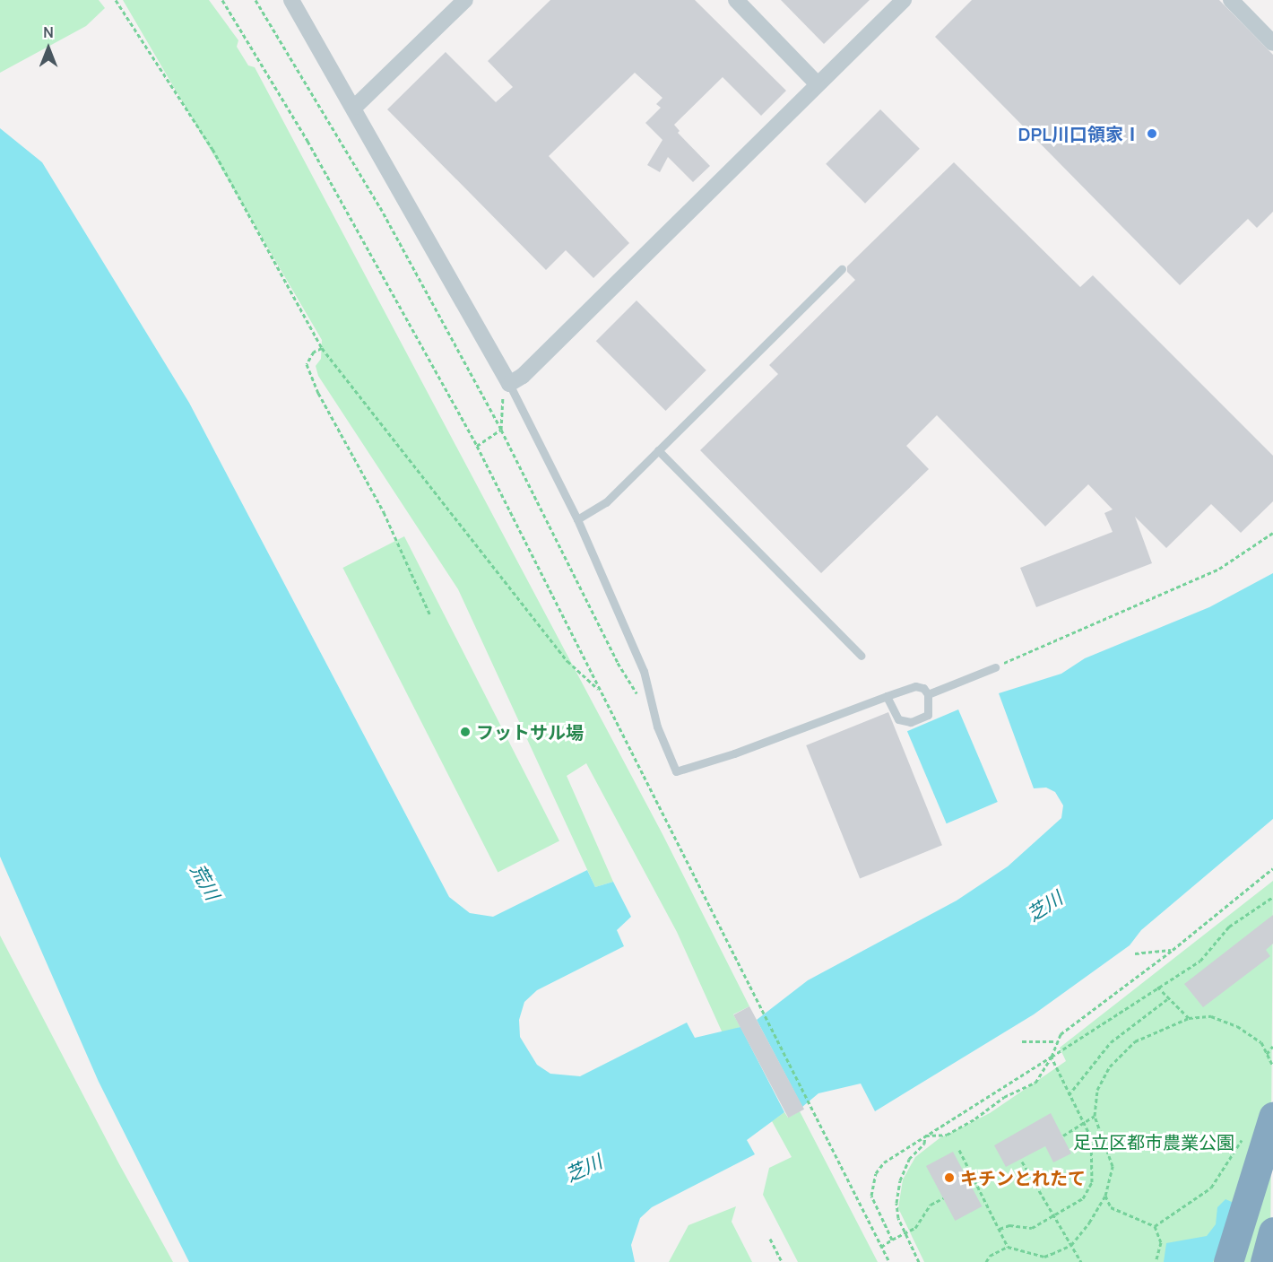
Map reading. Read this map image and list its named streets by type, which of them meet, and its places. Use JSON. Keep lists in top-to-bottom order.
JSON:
{
  "water": ["荒川", "芝川"],
  "parks": ["足立区都市農業公園"],
  "places": ["DPL川口領家Ⅰ", "フットサル場", "キチンとれたて"],
  "north": "top"
}
